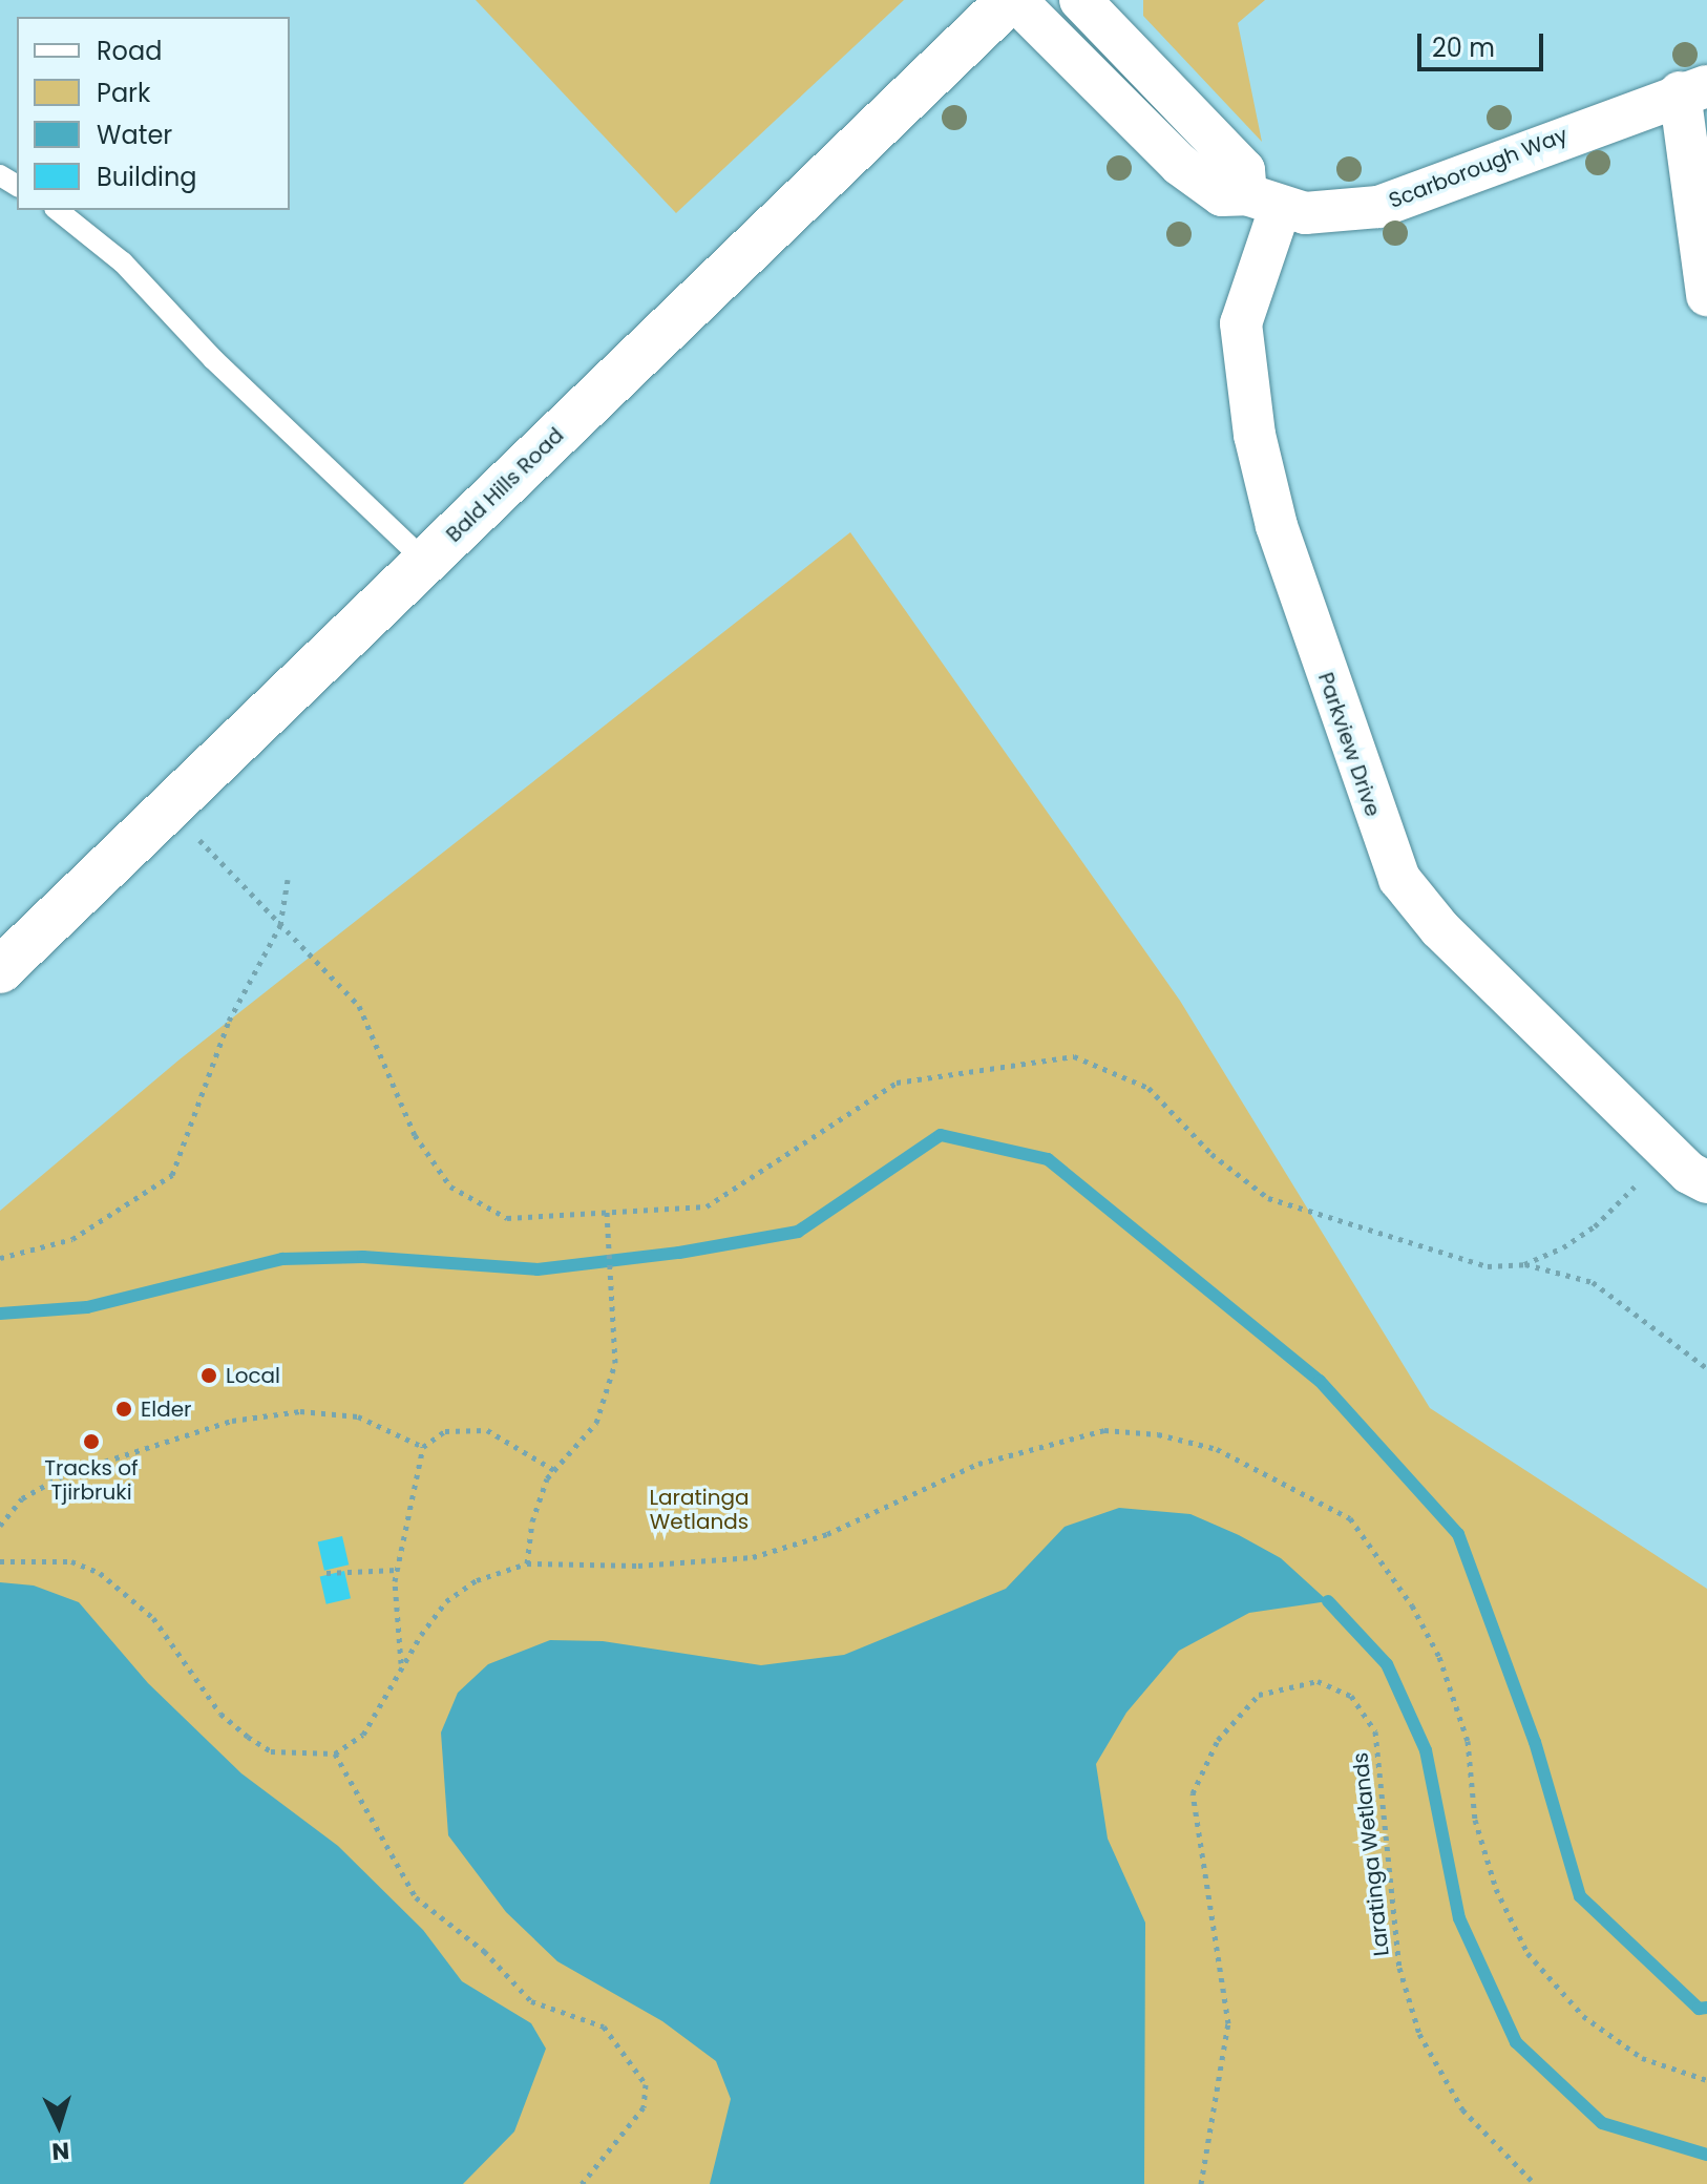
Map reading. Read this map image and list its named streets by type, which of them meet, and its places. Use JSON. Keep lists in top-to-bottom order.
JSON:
{
  "streets": {
    "main road": ["Bald Hills Road"],
    "street": ["Scarborough Way", "Parkview Drive"],
    "path": ["Laratinga Wetlands"]
  },
  "crossings": [
    ["Scarborough Way", "Bald Hills Road"],
    ["Scarborough Way", "Parkview Drive"]
  ],
  "parks": ["Laratinga Wetlands"],
  "places": ["Local", "Elder", "Tracks of Tjirbruki"],
  "legend": [
    "Road",
    "Park",
    "Water",
    "Building"
  ],
  "scale_bar": "20 m",
  "north": "bottom"
}
